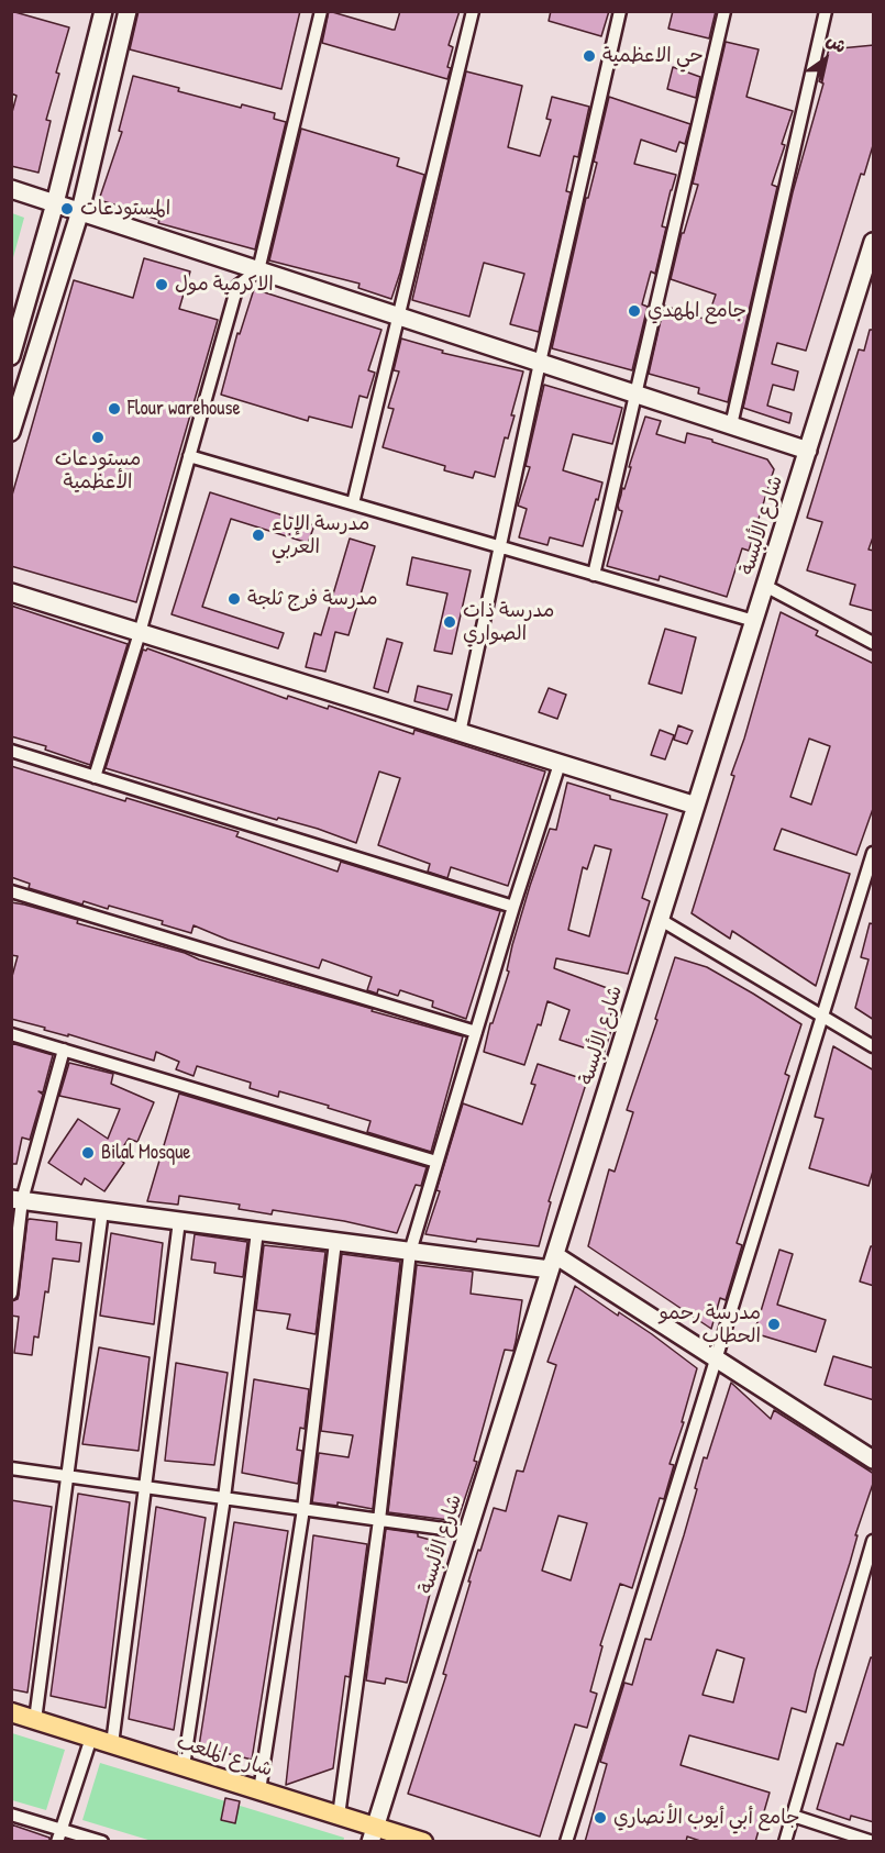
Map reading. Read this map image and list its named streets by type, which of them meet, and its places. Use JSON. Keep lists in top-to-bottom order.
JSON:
{
  "streets": {
    "main road": ["شارع الألبسة", "شارع الملعب"]
  },
  "crossings": [
    ["شارع الألبسة", "شارع الملعب"]
  ],
  "places": [
    "حي الاعظمية",
    "المستودعات",
    "الاكرمية مول",
    "جامع المهدي",
    "Flour warehouse",
    "مستودعات الأعظمية",
    "مدرسة الإباء العربي",
    "مدرسة فرج ثلجة",
    "مدرسة ذات الصواري",
    "Bilal Mosque",
    "مدرسة رحمو الحطاب",
    "جامع أبي أيوب الأنصاري"
  ],
  "north": "top right"
}
